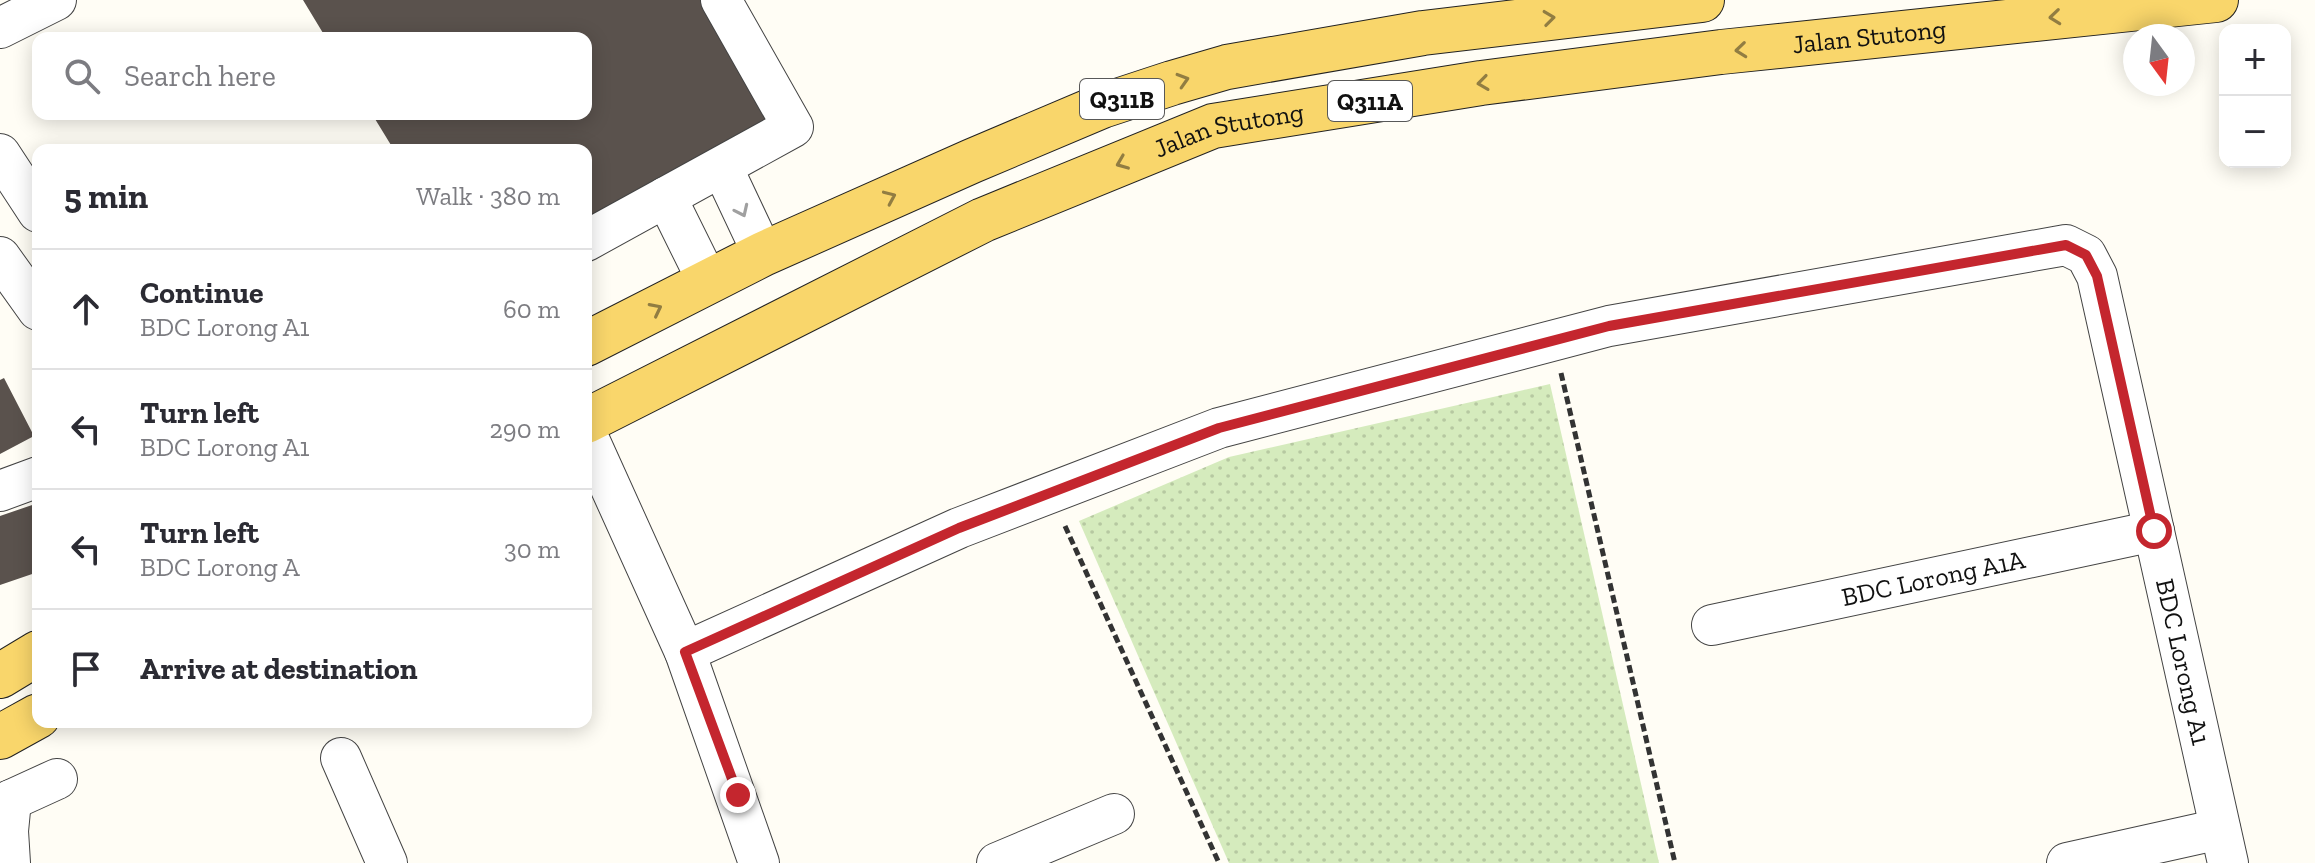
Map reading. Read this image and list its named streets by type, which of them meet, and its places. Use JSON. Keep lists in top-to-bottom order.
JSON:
{
  "streets": {
    "main road": ["Jalan Stutong", "Q311B", "Q311A"],
    "street": ["BDC Lorong A1A", "BDC Lorong A1"]
  },
  "crossings": [
    ["BDC Lorong A1A", "BDC Lorong A1"]
  ],
  "north": "bottom",
  "page": {
    "map_buttons": ["+", "−"],
    "search": "Search here",
    "heading": ["5 min", "Walk · 380 m"],
    "list": [
      ["Continue", "BDC Lorong A1", "60 m"],
      ["Turn left", "BDC Lorong A1", "290 m"],
      ["Turn left", "BDC Lorong A", "30 m"],
      "Arrive at destination"
    ]
  }
}
